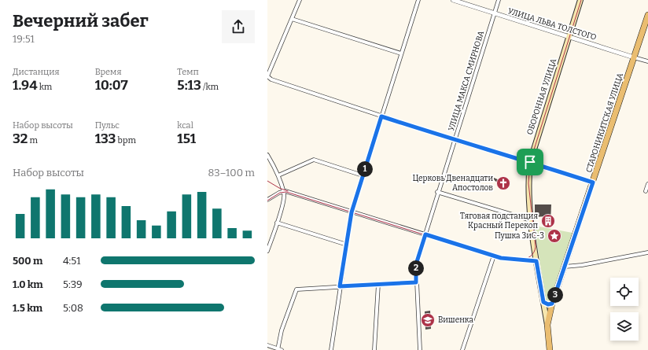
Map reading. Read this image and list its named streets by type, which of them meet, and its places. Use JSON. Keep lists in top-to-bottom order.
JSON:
{
  "streets": {
    "main road": ["ОБОРОННАЯ УЛИЦА", "СТАРОНИКИТСКАЯ УЛИЦА"],
    "street": ["УЛИЦА ЛЬВА ТОЛСТОГО", "УЛИЦА МАКСА СМИРНОВА"]
  },
  "crossings": [
    ["УЛИЦА ЛЬВА ТОЛСТОГО", "УЛИЦА МАКСА СМИРНОВА"],
    ["УЛИЦА ЛЬВА ТОЛСТОГО", "ОБОРОННАЯ УЛИЦА"],
    ["УЛИЦА ЛЬВА ТОЛСТОГО", "СТАРОНИКИТСКАЯ УЛИЦА"],
    ["ОБОРОННАЯ УЛИЦА", "СТАРОНИКИТСКАЯ УЛИЦА"]
  ],
  "places": {
    "church": ["Церковь Двенадцати Апостолов"],
    "building": ["Тяговая подстанция Красный Перекоп"],
    "place": ["Пушка ЗиС-3"],
    "school or university": ["Вишенка"]
  },
  "page": {
    "heading": ["Вечерний забег", "19:51"],
    "stats": [
      ["Дистанция", "1.94 km"],
      ["Время", "10:07"],
      ["Темп", "5:13 /km"],
      ["Набор высоты", "32 m"],
      ["Пульс", "133 bpm"],
      ["kcal", "151"]
    ],
    "chart": ["Набор высоты", "83–100 m"],
    "pins": ["1", "2", "3"],
    "list": [
      {
        "name": "500 m",
        "note": "4:51"
      },
      {
        "name": "1.0 km",
        "note": "5:39"
      },
      {
        "name": "1.5 km",
        "note": "5:08"
      }
    ]
  }
}
